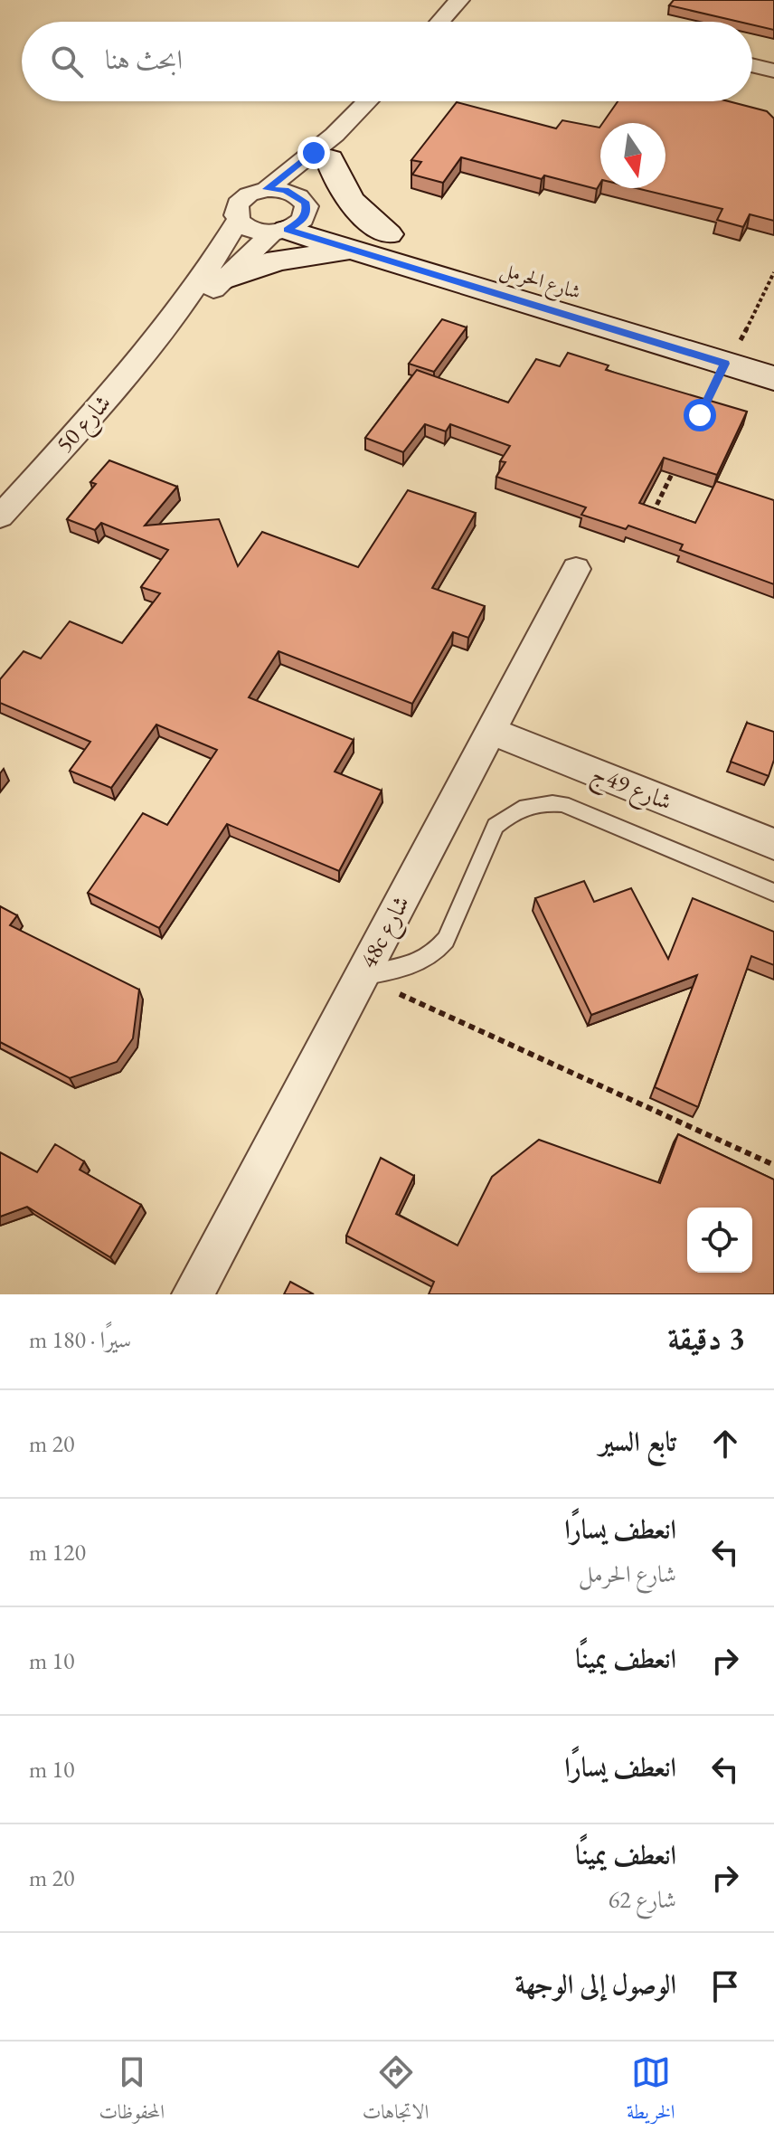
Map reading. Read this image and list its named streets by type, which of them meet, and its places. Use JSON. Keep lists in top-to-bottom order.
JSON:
{
  "streets": {
    "street": [
      "شارع الحرمل",
      "شارع 50",
      "شارع 49ج",
      "48c شارع"
    ]
  },
  "crossings": [
    ["شارع الحرمل", "شارع 50"],
    ["شارع 49ج", "48c شارع"]
  ],
  "north": "bottom",
  "page": {
    "search": "ابحث هنا",
    "heading": ["3 دقيقة", "سيرًا · 180 m"],
    "list": [
      ["تابع السير", "20 m"],
      ["انعطف يسارًا", "شارع الحرمل", "120 m"],
      ["انعطف يمينًا", "10 m"],
      ["انعطف يسارًا", "10 m"],
      ["انعطف يمينًا", "شارع 62", "20 m"],
      "الوصول إلى الوجهة"
    ],
    "nav": ["الخريطة", "الاتجاهات", "المحفوظات"]
  }
}
